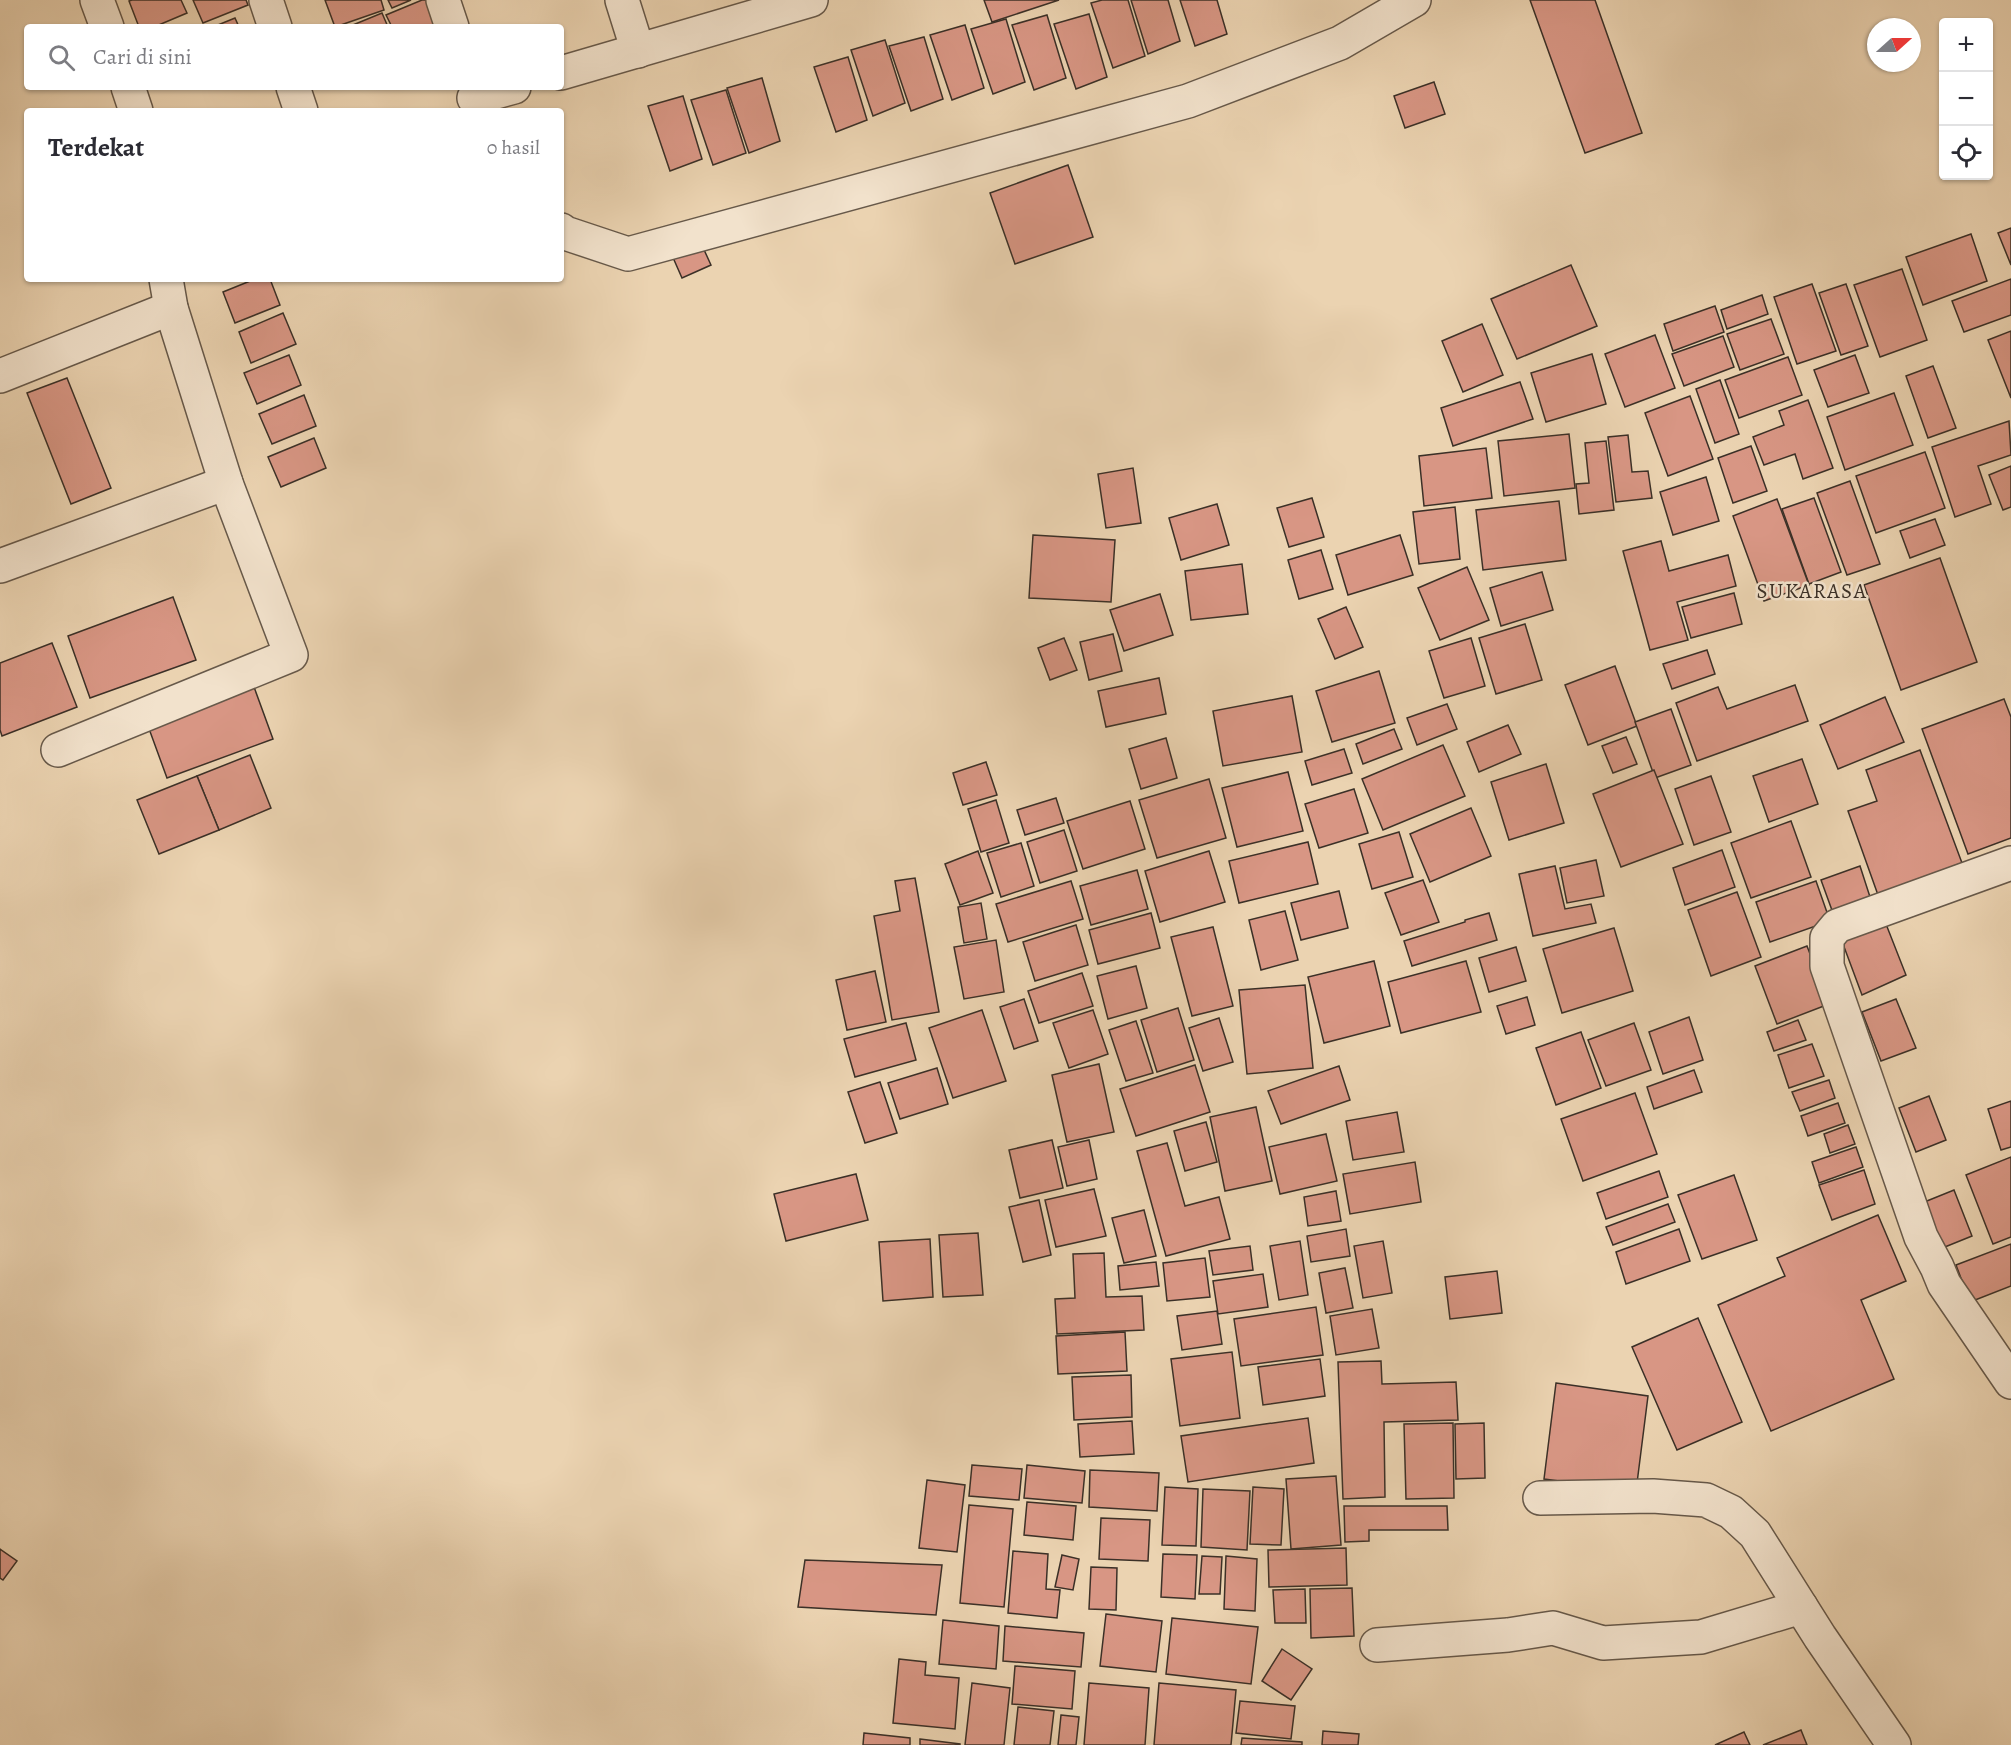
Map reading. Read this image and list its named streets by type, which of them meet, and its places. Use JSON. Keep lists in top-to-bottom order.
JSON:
{
  "districts": ["SUKARASA"],
  "north": "right",
  "page": {
    "map_buttons": ["+", "−"],
    "search": "Cari di sini",
    "heading": ["Terdekat", "0 hasil"]
  }
}
